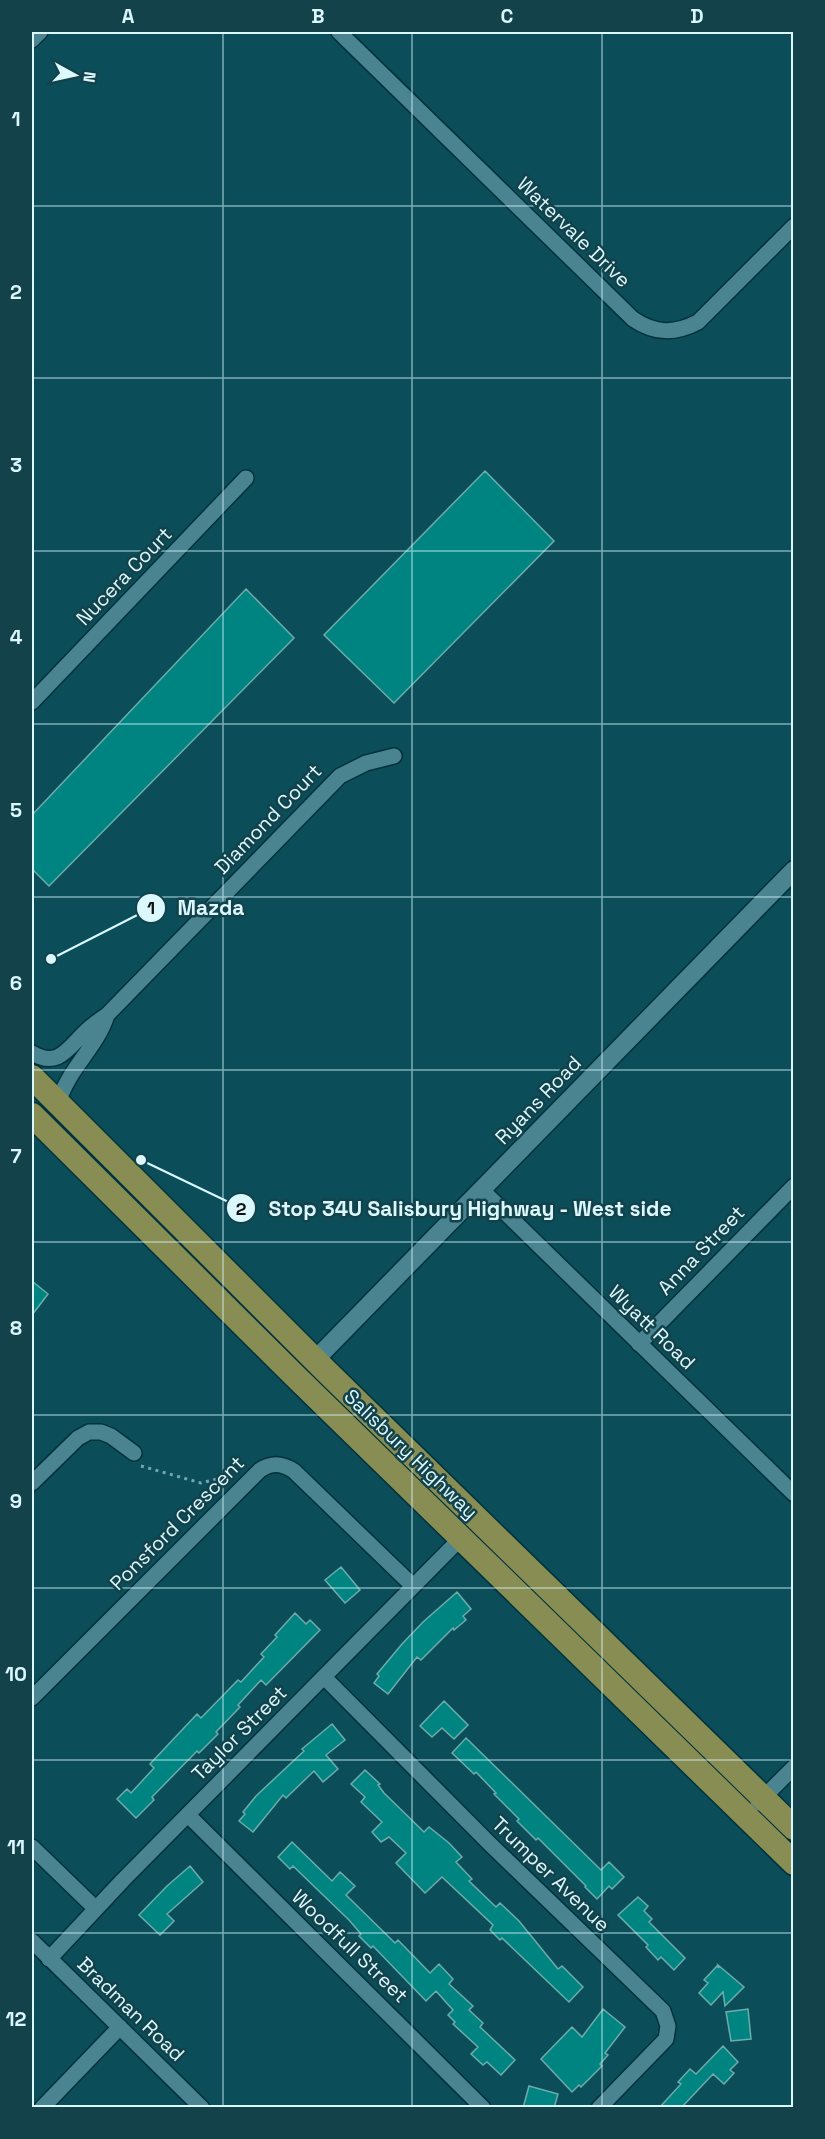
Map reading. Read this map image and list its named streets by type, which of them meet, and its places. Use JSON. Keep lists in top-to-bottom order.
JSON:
{
  "streets": {
    "main road": ["Salisbury Highway"],
    "street": [
      "Watervale Drive",
      "Nucera Court",
      "Diamond Court",
      "Ryans Road",
      "Anna Street",
      "Wyatt Road",
      "Ponsford Crescent",
      "Taylor Street",
      "Trumper Avenue",
      "Woodfull Street",
      "Bradman Road"
    ]
  },
  "crossings": [
    ["Diamond Court", "Salisbury Highway"],
    ["Ryans Road", "Wyatt Road"],
    ["Ryans Road", "Salisbury Highway"],
    ["Anna Street", "Wyatt Road"],
    ["Salisbury Highway", "Taylor Street"],
    ["Ponsford Crescent", "Taylor Street"],
    ["Taylor Street", "Trumper Avenue"],
    ["Taylor Street", "Woodfull Street"],
    ["Taylor Street", "Bradman Road"]
  ],
  "places": ["Mazda", "Stop 34U Salisbury Highway - West side"],
  "north": "right",
  "grid": {
    "columns": [
      "A",
      "B",
      "C",
      "D"
    ],
    "rows": [
      "1",
      "2",
      "3",
      "4",
      "5",
      "6",
      "7",
      "8",
      "9",
      "10",
      "11",
      "12"
    ]
  }
}
